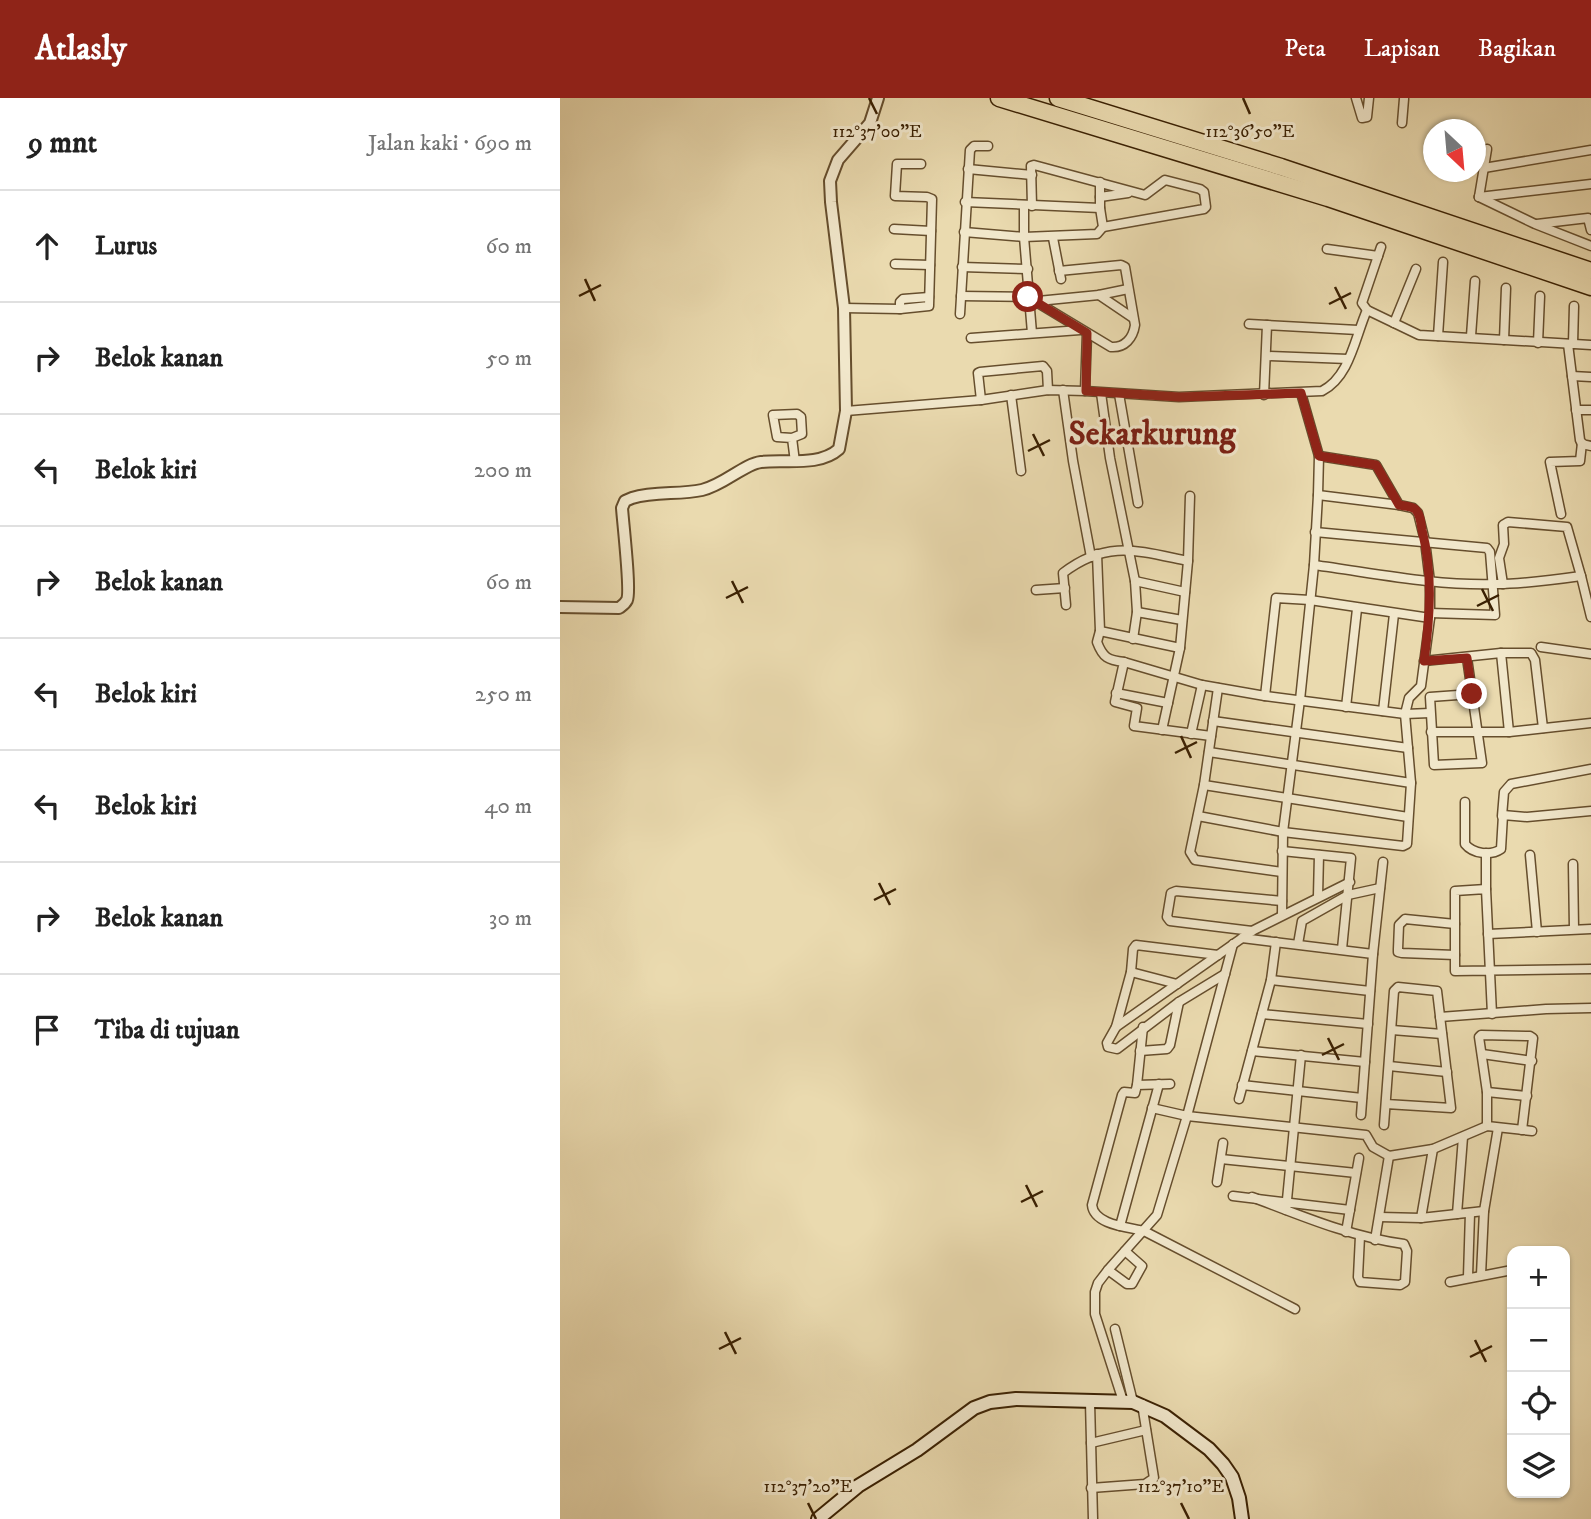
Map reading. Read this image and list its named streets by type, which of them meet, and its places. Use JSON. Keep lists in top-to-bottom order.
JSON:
{
  "districts": ["Sekarkurung"],
  "north": "bottom right",
  "page": {
    "header": "Atlasly",
    "nav": ["Peta", "Lapisan", "Bagikan"],
    "heading": ["9 mnt", "Jalan kaki · 690 m"],
    "list": [
      ["Lurus", "60 m"],
      ["Belok kanan", "50 m"],
      ["Belok kiri", "200 m"],
      ["Belok kanan", "60 m"],
      ["Belok kiri", "250 m"],
      ["Belok kiri", "40 m"],
      ["Belok kanan", "30 m"],
      "Tiba di tujuan"
    ],
    "map_buttons": ["+", "−"]
  },
  "coordinates": [
    "112°37'00\"E",
    "112°36'50\"E",
    "112°37'20\"E",
    "112°37'10\"E"
  ]
}
